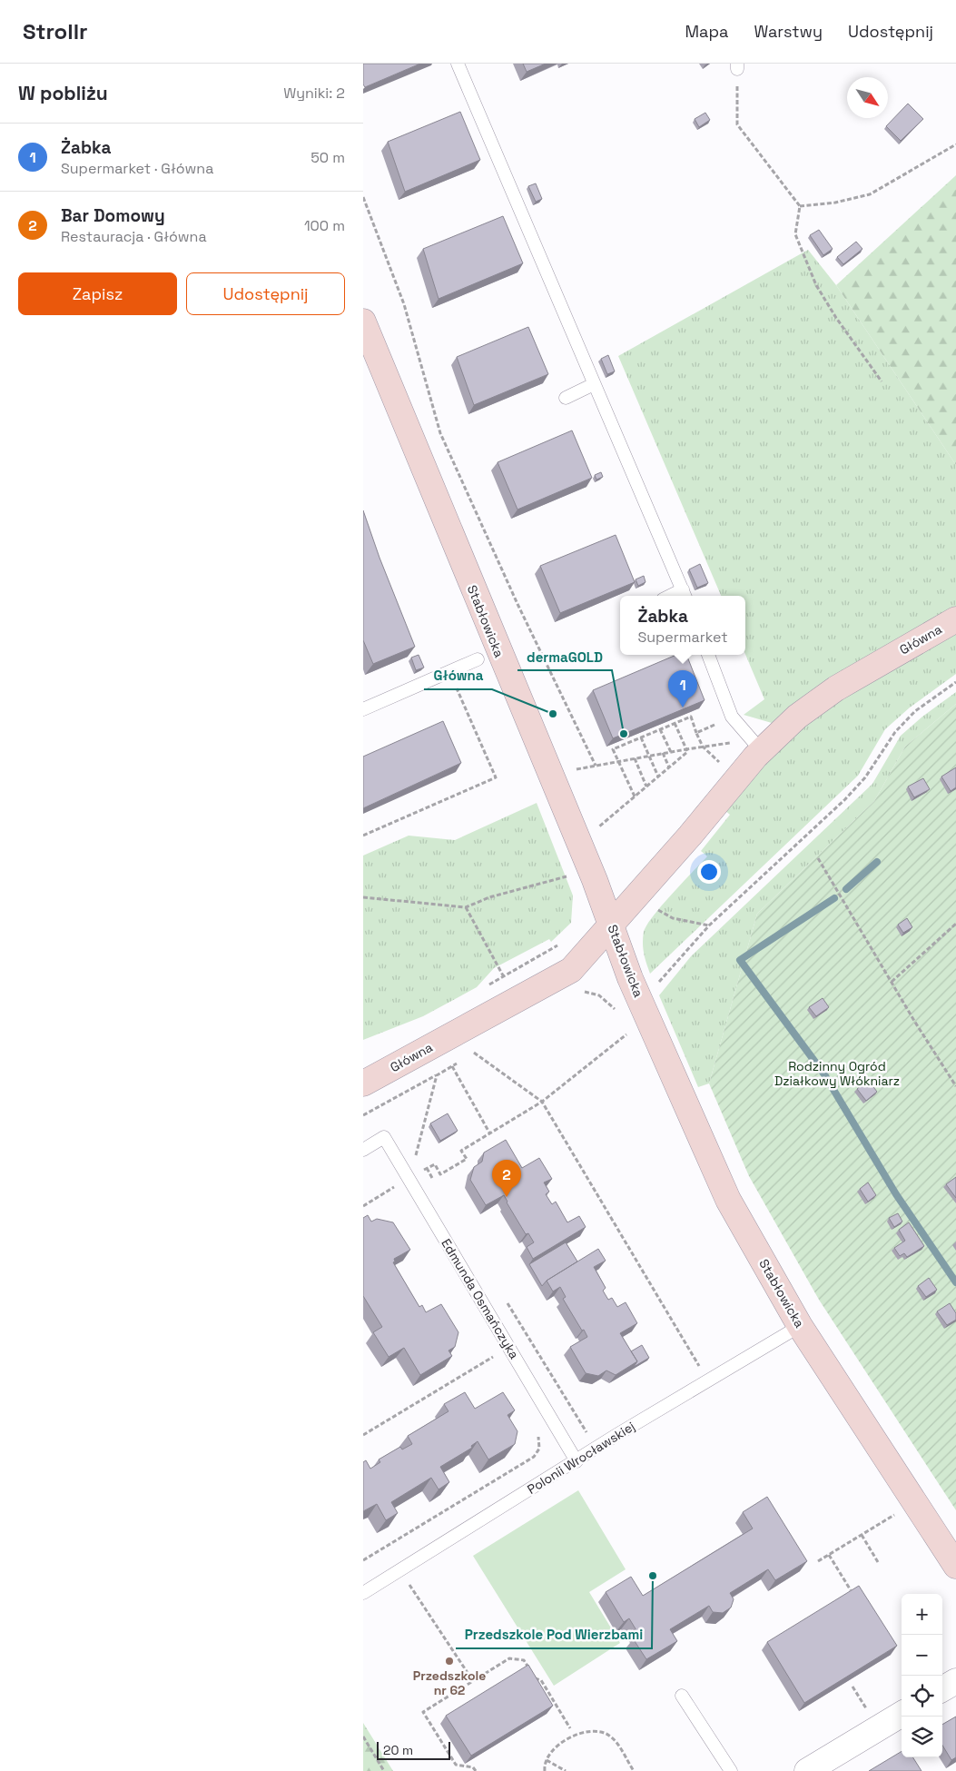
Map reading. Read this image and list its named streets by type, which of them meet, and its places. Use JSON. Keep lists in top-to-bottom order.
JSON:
{
  "streets": {
    "street": ["Stabłowicka", "Główna"],
    "lane": ["Edmunda Osmańczyka", "Polonii Wrocławskiej"]
  },
  "crossings": [
    ["Stabłowicka", "Główna"],
    ["Stabłowicka", "Polonii Wrocławskiej"],
    ["Edmunda Osmańczyka", "Polonii Wrocławskiej"]
  ],
  "parks": ["Rodzinny Ogród Działkowy Włókniarz"],
  "places": [
    "Główna",
    "dermaGOLD",
    "Przedszkole Pod Wierzbami",
    "Przedszkole nr 62"
  ],
  "scale_bar": "20 m",
  "north": "bottom right",
  "page": {
    "header": "Strollr",
    "nav": ["Mapa", "Warstwy", "Udostępnij"],
    "heading": ["W pobliżu", "Wyniki: 2"],
    "list": [
      {
        "mark": "1",
        "name": "Żabka",
        "note": "Supermarket · Główna",
        "value": "50 m"
      },
      {
        "mark": "2",
        "name": "Bar Domowy",
        "note": "Restauracja · Główna",
        "value": "100 m"
      }
    ],
    "buttons": ["Zapisz", "Udostępnij"],
    "popup": ["Żabka", "Supermarket"],
    "pins": ["1", "2"],
    "map_buttons": ["+", "−"],
    "scale": "20 m"
  }
}
